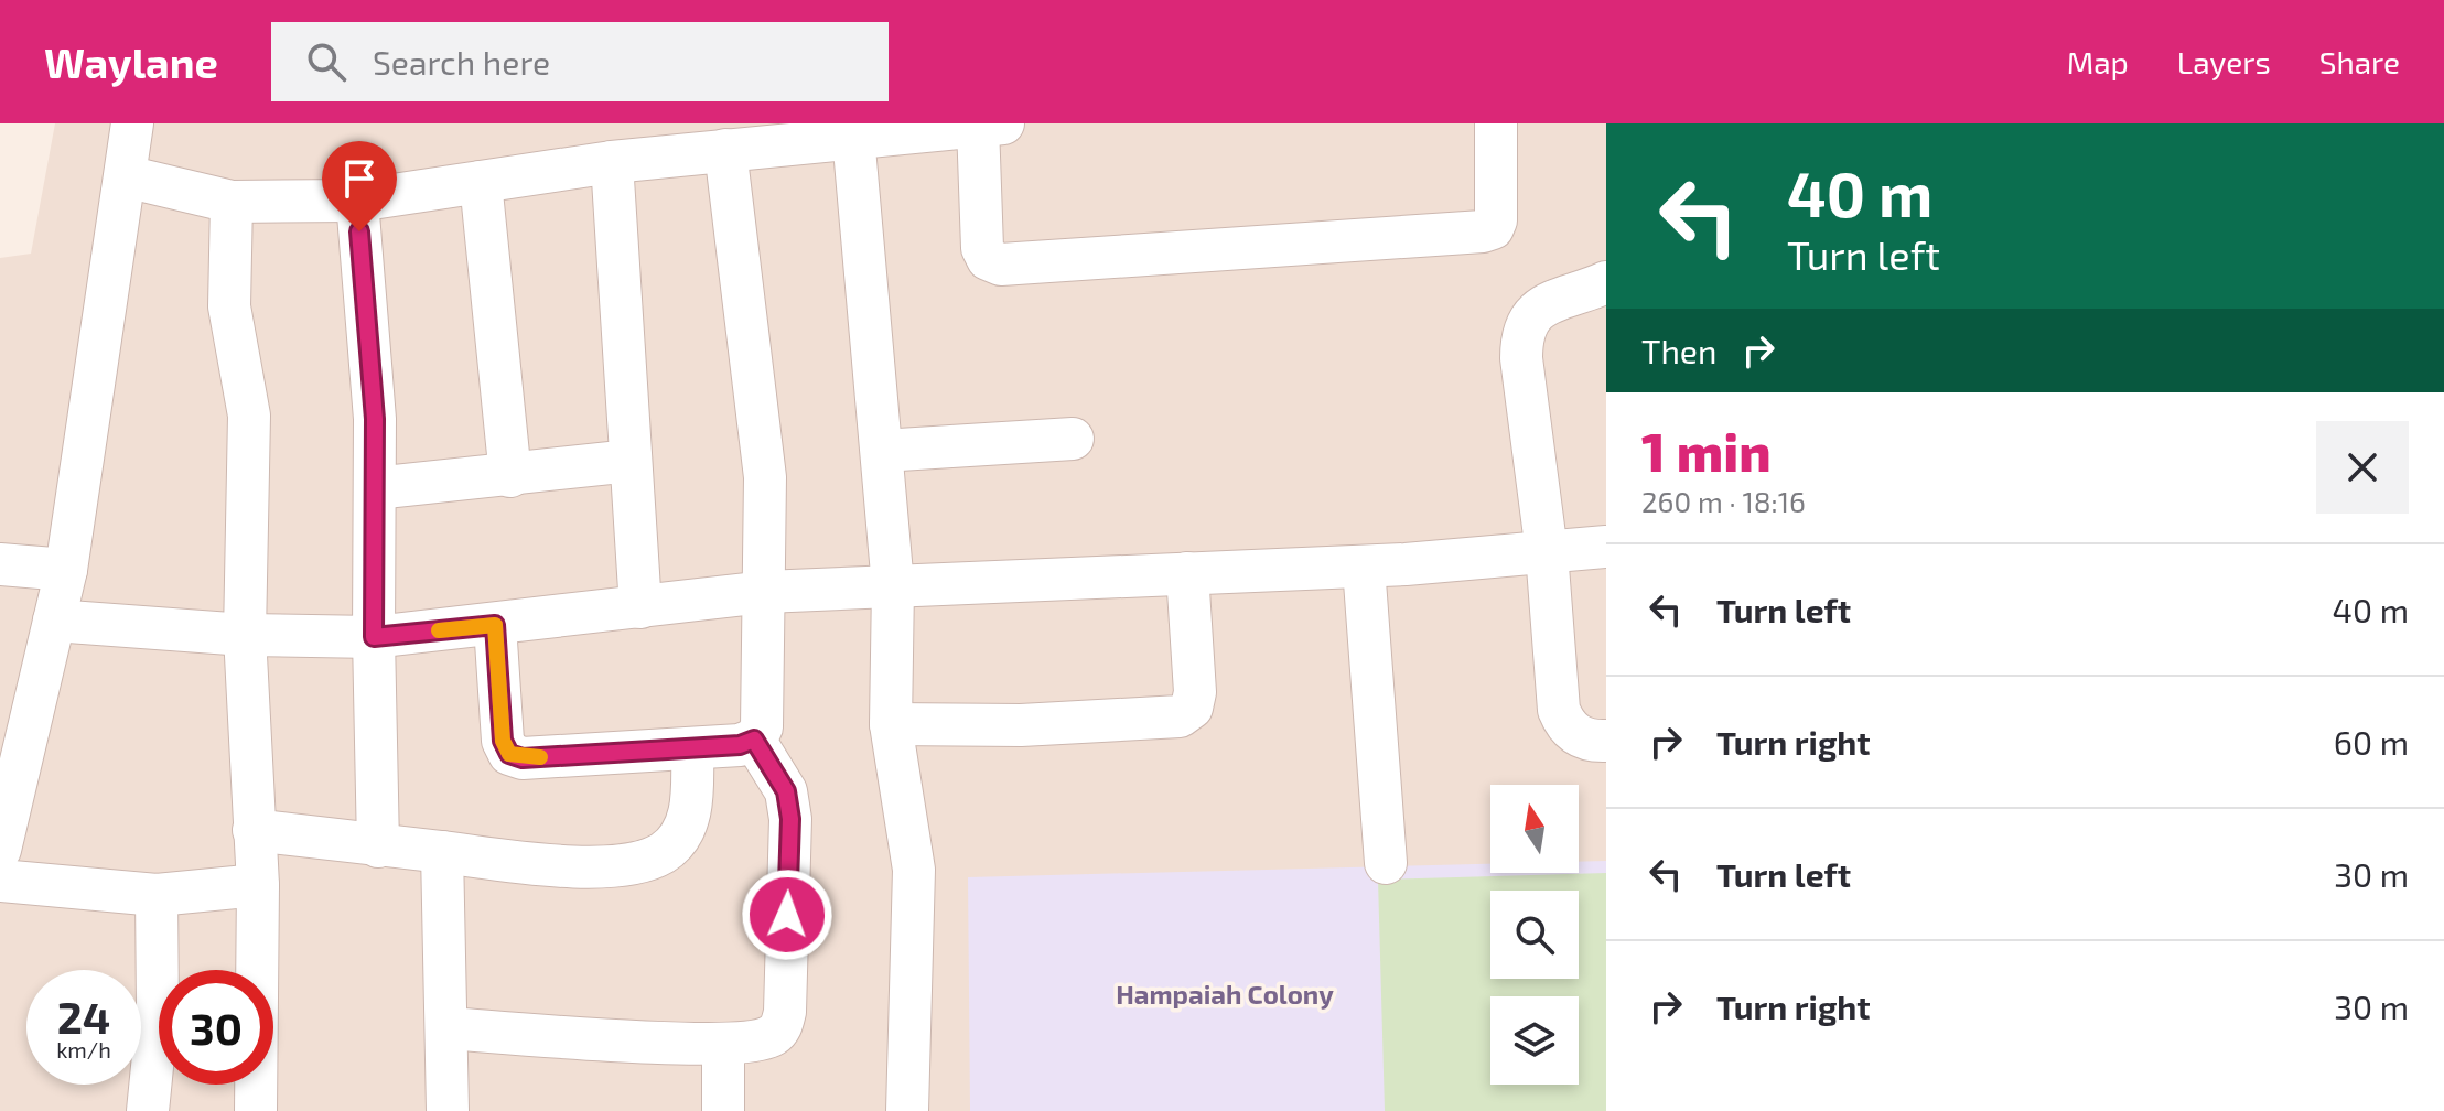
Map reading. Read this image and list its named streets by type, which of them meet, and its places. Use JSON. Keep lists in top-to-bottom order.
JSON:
{
  "districts": ["Hampaiah Colony"],
  "north": "top",
  "page": {
    "header": "Waylane",
    "search": "Search here",
    "nav": ["Map", "Layers", "Share"],
    "turn": ["40 m", "Turn left"],
    "then": "Then",
    "heading": ["1 min", "260 m · 18:16"],
    "list": [
      {
        "name": "Turn left",
        "value": "40 m"
      },
      {
        "name": "Turn right",
        "value": "60 m"
      },
      {
        "name": "Turn left",
        "value": "30 m"
      },
      {
        "name": "Turn right",
        "value": "30 m"
      }
    ],
    "speed": "24 km/h",
    "limit": "30"
  }
}
